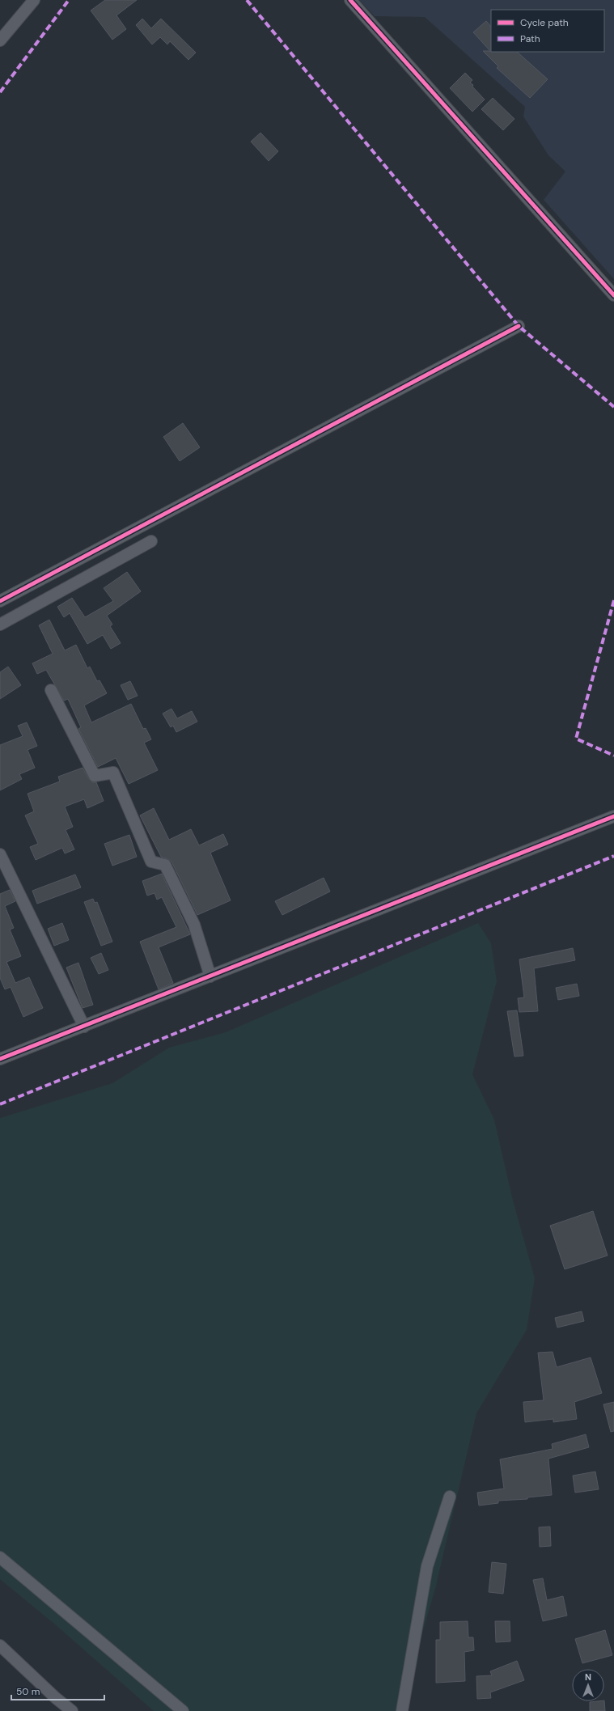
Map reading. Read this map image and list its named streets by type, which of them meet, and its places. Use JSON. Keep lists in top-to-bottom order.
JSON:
{
  "legend": ["Cycle path", "Path"],
  "scale_bar": "50 m",
  "north": "top"
}
